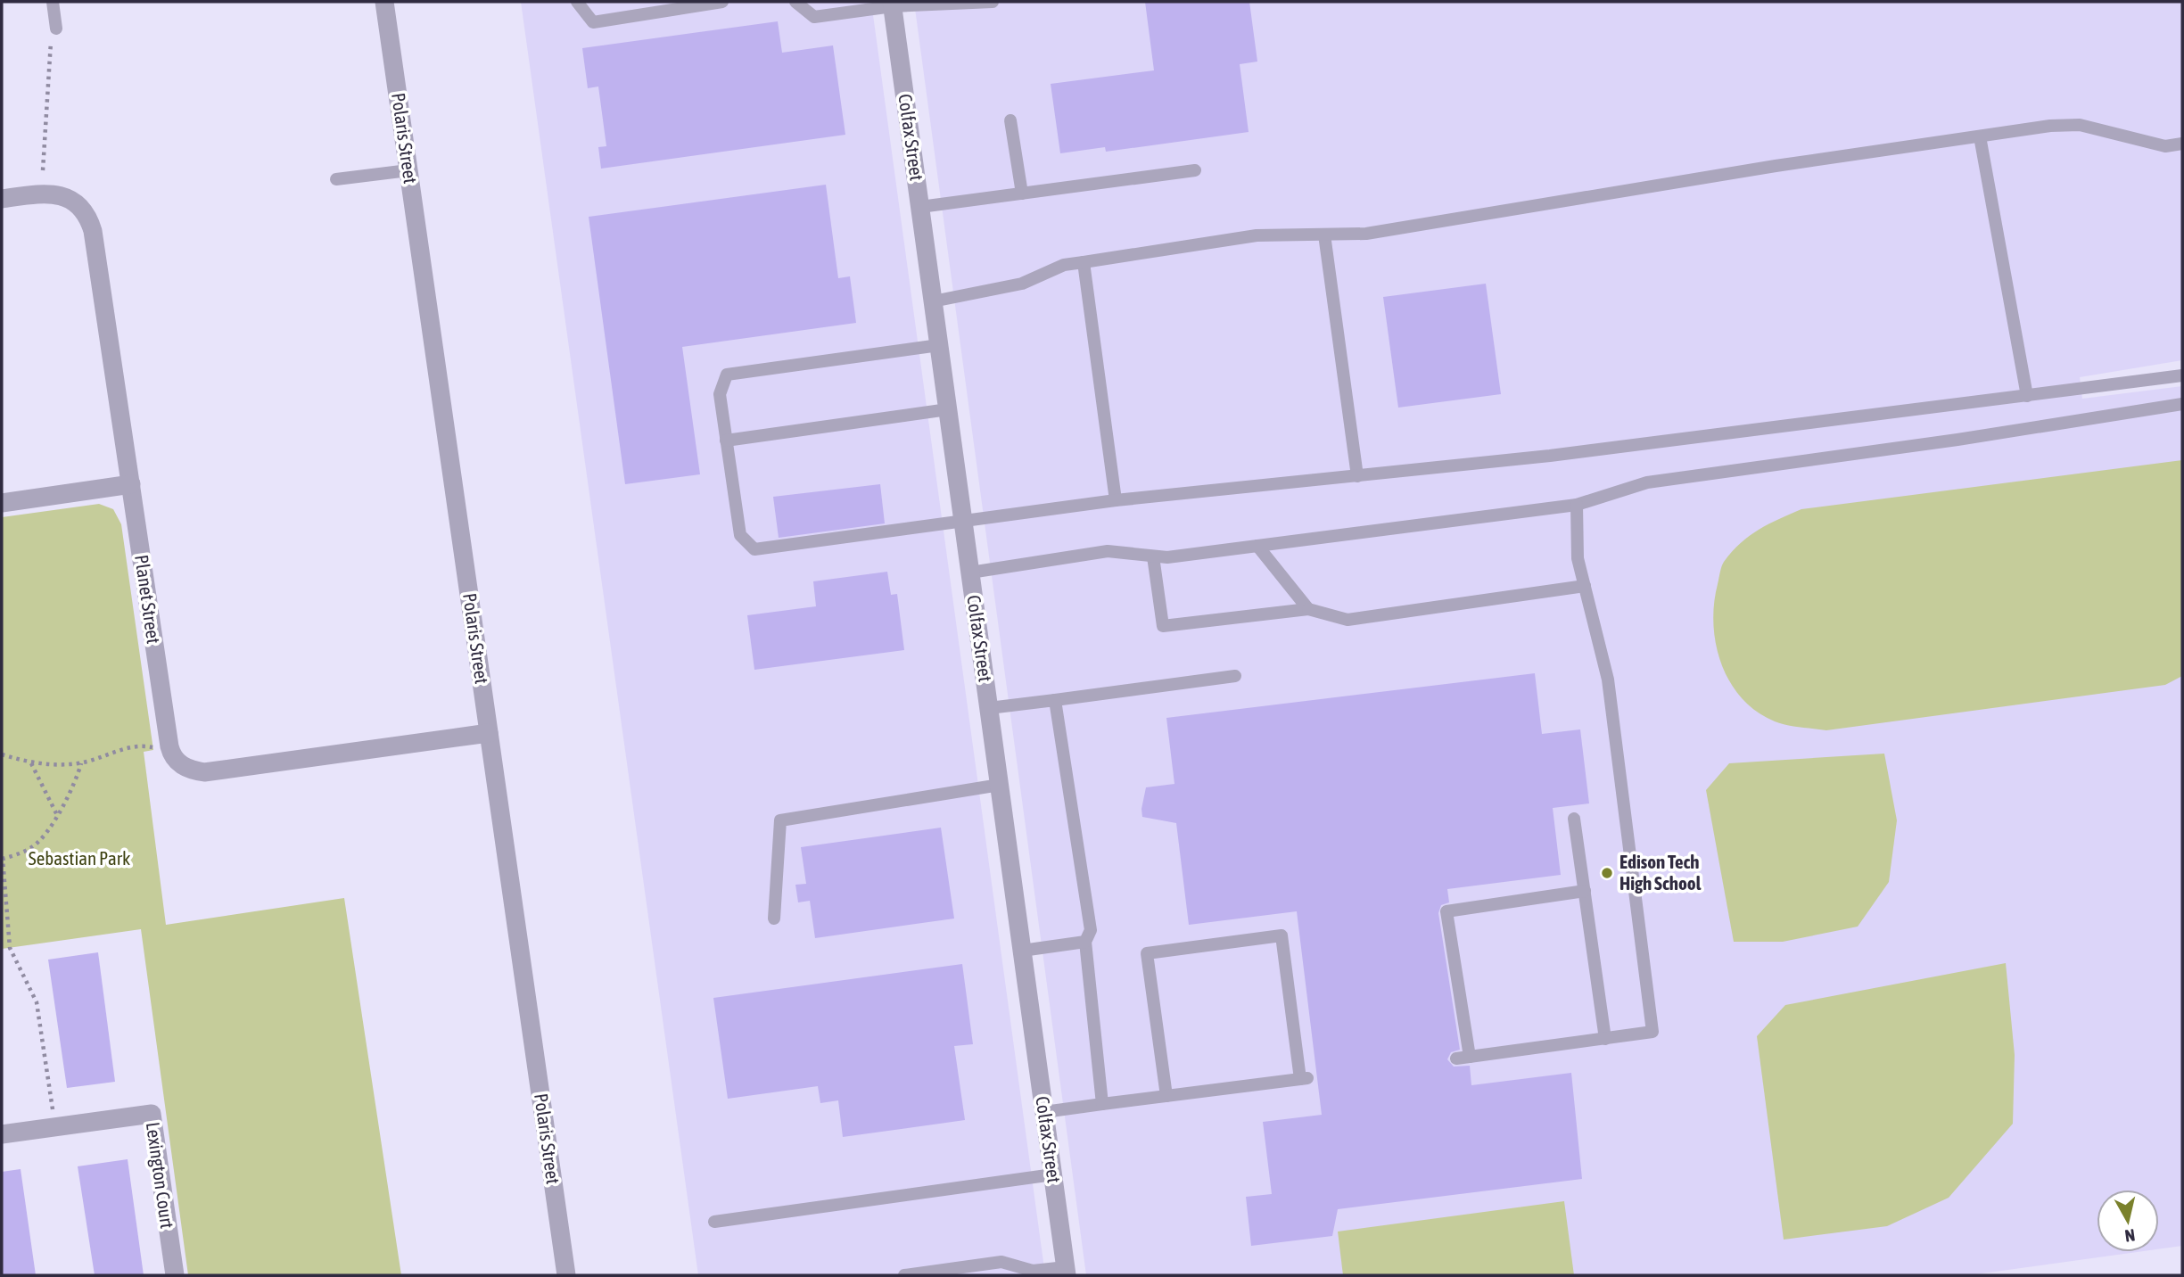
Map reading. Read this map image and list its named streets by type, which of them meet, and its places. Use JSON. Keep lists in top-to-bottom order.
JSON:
{
  "streets": {
    "street": [
      "Colfax Street",
      "Polaris Street",
      "Planet Street",
      "Lexington Court"
    ]
  },
  "crossings": [
    ["Polaris Street", "Planet Street"]
  ],
  "parks": ["Sebastian Park"],
  "places": ["Edison Tech High School"],
  "north": "bottom"
}
